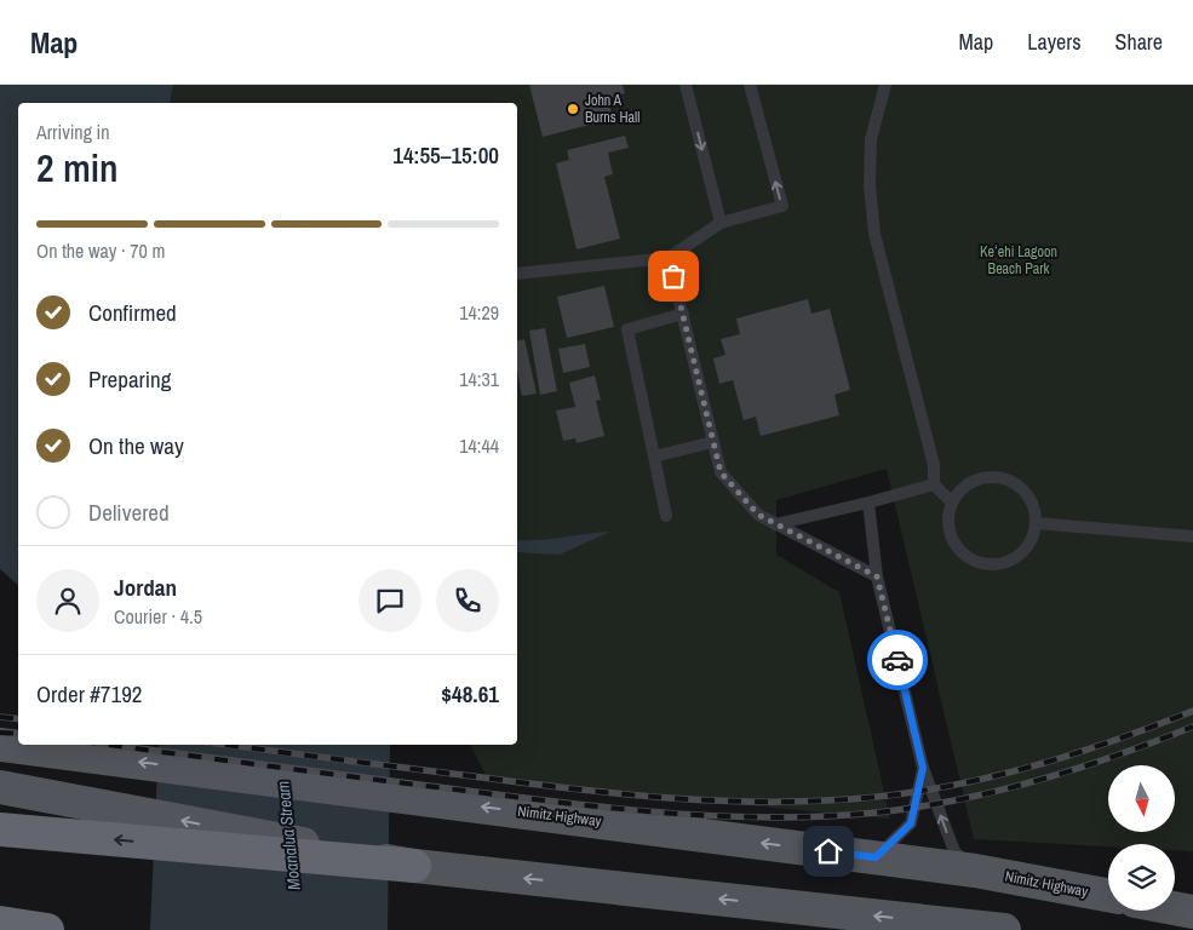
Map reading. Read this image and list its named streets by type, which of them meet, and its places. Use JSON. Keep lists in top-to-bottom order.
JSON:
{
  "streets": {
    "main road": ["Nimitz Highway"]
  },
  "water": ["Moanalua Stream"],
  "parks": ["Keʻehi Lagoon Beach Park"],
  "places": ["John A Burns Hall"],
  "north": "bottom",
  "page": {
    "header": "Map",
    "nav": ["Map", "Layers", "Share"],
    "heading": ["2 min", "Arriving in", "14:55–15:00"],
    "panel": [
      "Jordan",
      "Courier · 4.5",
      "Order #7192",
      "$48.61"
    ],
    "bar": "On the way · 70 m",
    "list": [
      ["Confirmed", "14:29"],
      ["Preparing", "14:31"],
      ["On the way", "14:44"],
      "Delivered"
    ]
  }
}
